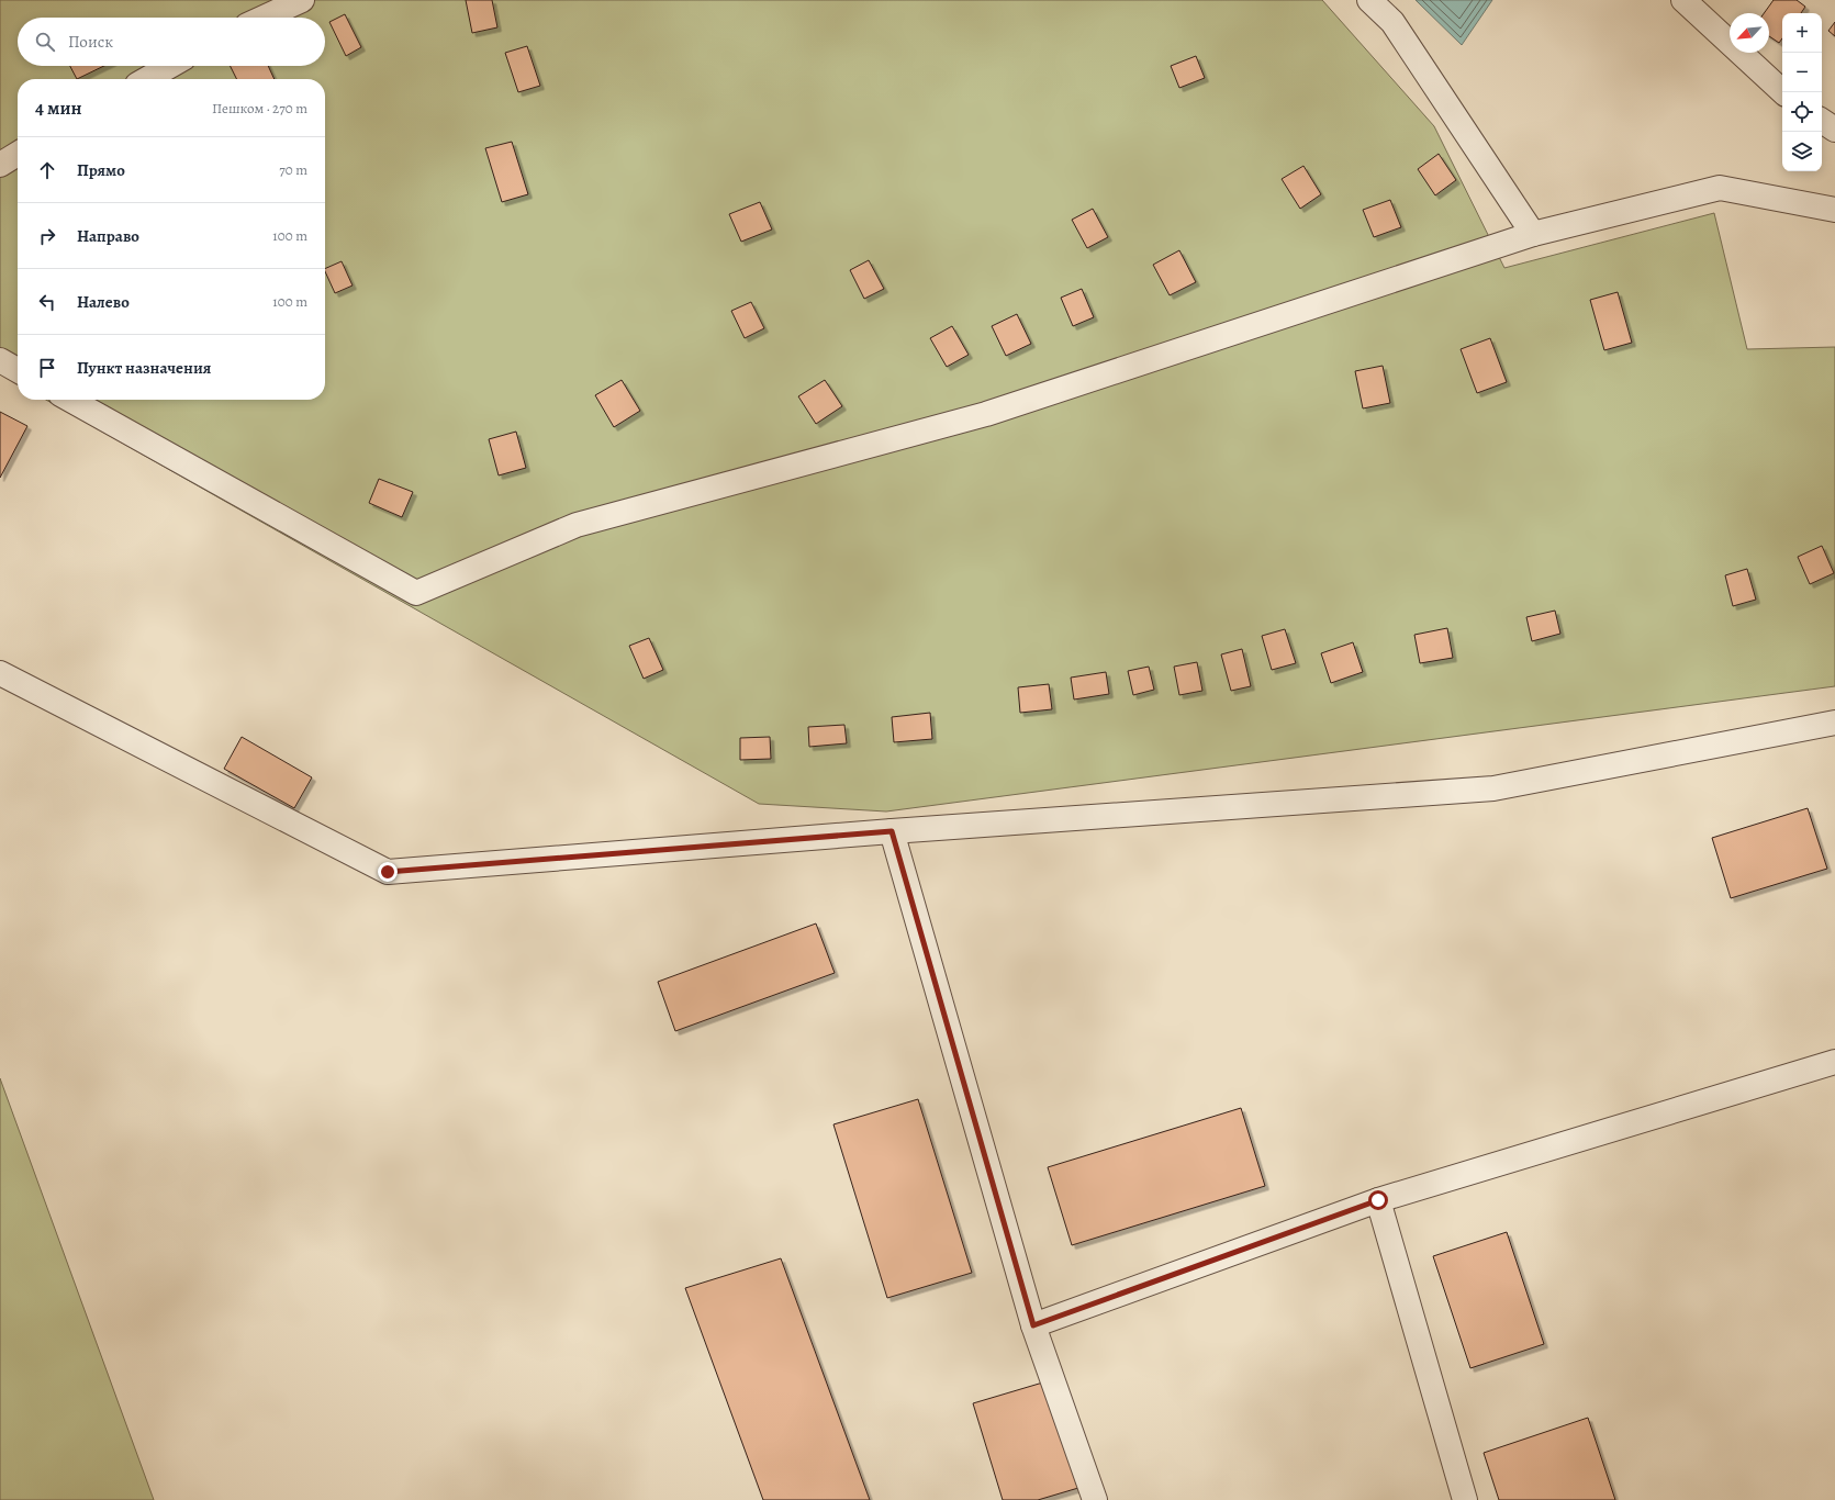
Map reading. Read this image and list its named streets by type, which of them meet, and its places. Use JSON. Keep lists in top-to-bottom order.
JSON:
{
  "north": "bottom left",
  "page": {
    "map_buttons": ["+", "−"],
    "search": "Поиск",
    "heading": ["4 мин", "Пешком · 270 m"],
    "list": [
      ["Прямо", "70 m"],
      ["Направо", "100 m"],
      ["Налево", "100 m"],
      "Пункт назначения"
    ]
  }
}
